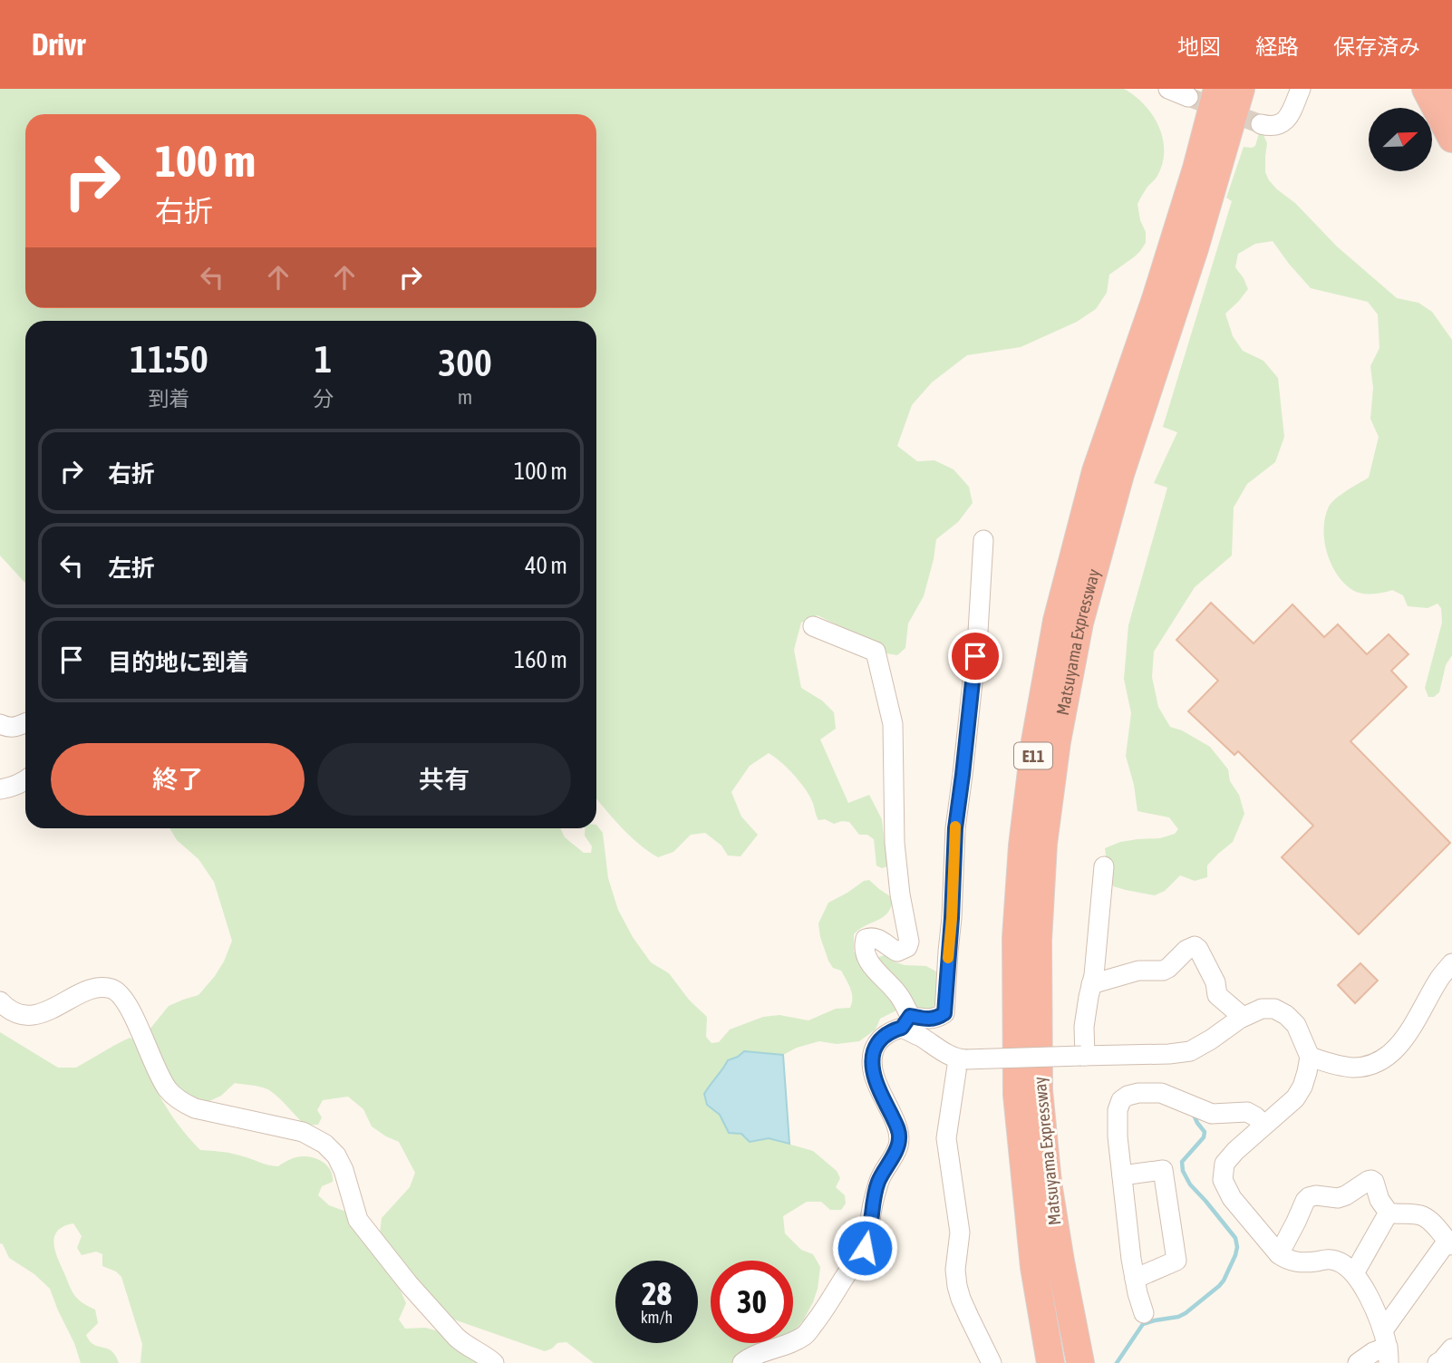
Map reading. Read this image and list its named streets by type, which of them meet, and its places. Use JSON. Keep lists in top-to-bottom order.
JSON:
{
  "streets": {
    "highway": ["Matsuyama Expressway", "E11"]
  },
  "north": "top right",
  "page": {
    "header": "Drivr",
    "nav": ["地図", "経路", "保存済み"],
    "turn": ["100 m", "右折"],
    "eta": [
      "11:50",
      "到着",
      "1",
      "分",
      "300",
      "m"
    ],
    "list": [
      {
        "name": "右折",
        "value": "100 m"
      },
      {
        "name": "左折",
        "value": "40 m"
      },
      {
        "name": "目的地に到着",
        "value": "160 m"
      }
    ],
    "buttons": ["終了", "共有"],
    "speed": "28 km/h",
    "limit": "30"
  }
}
